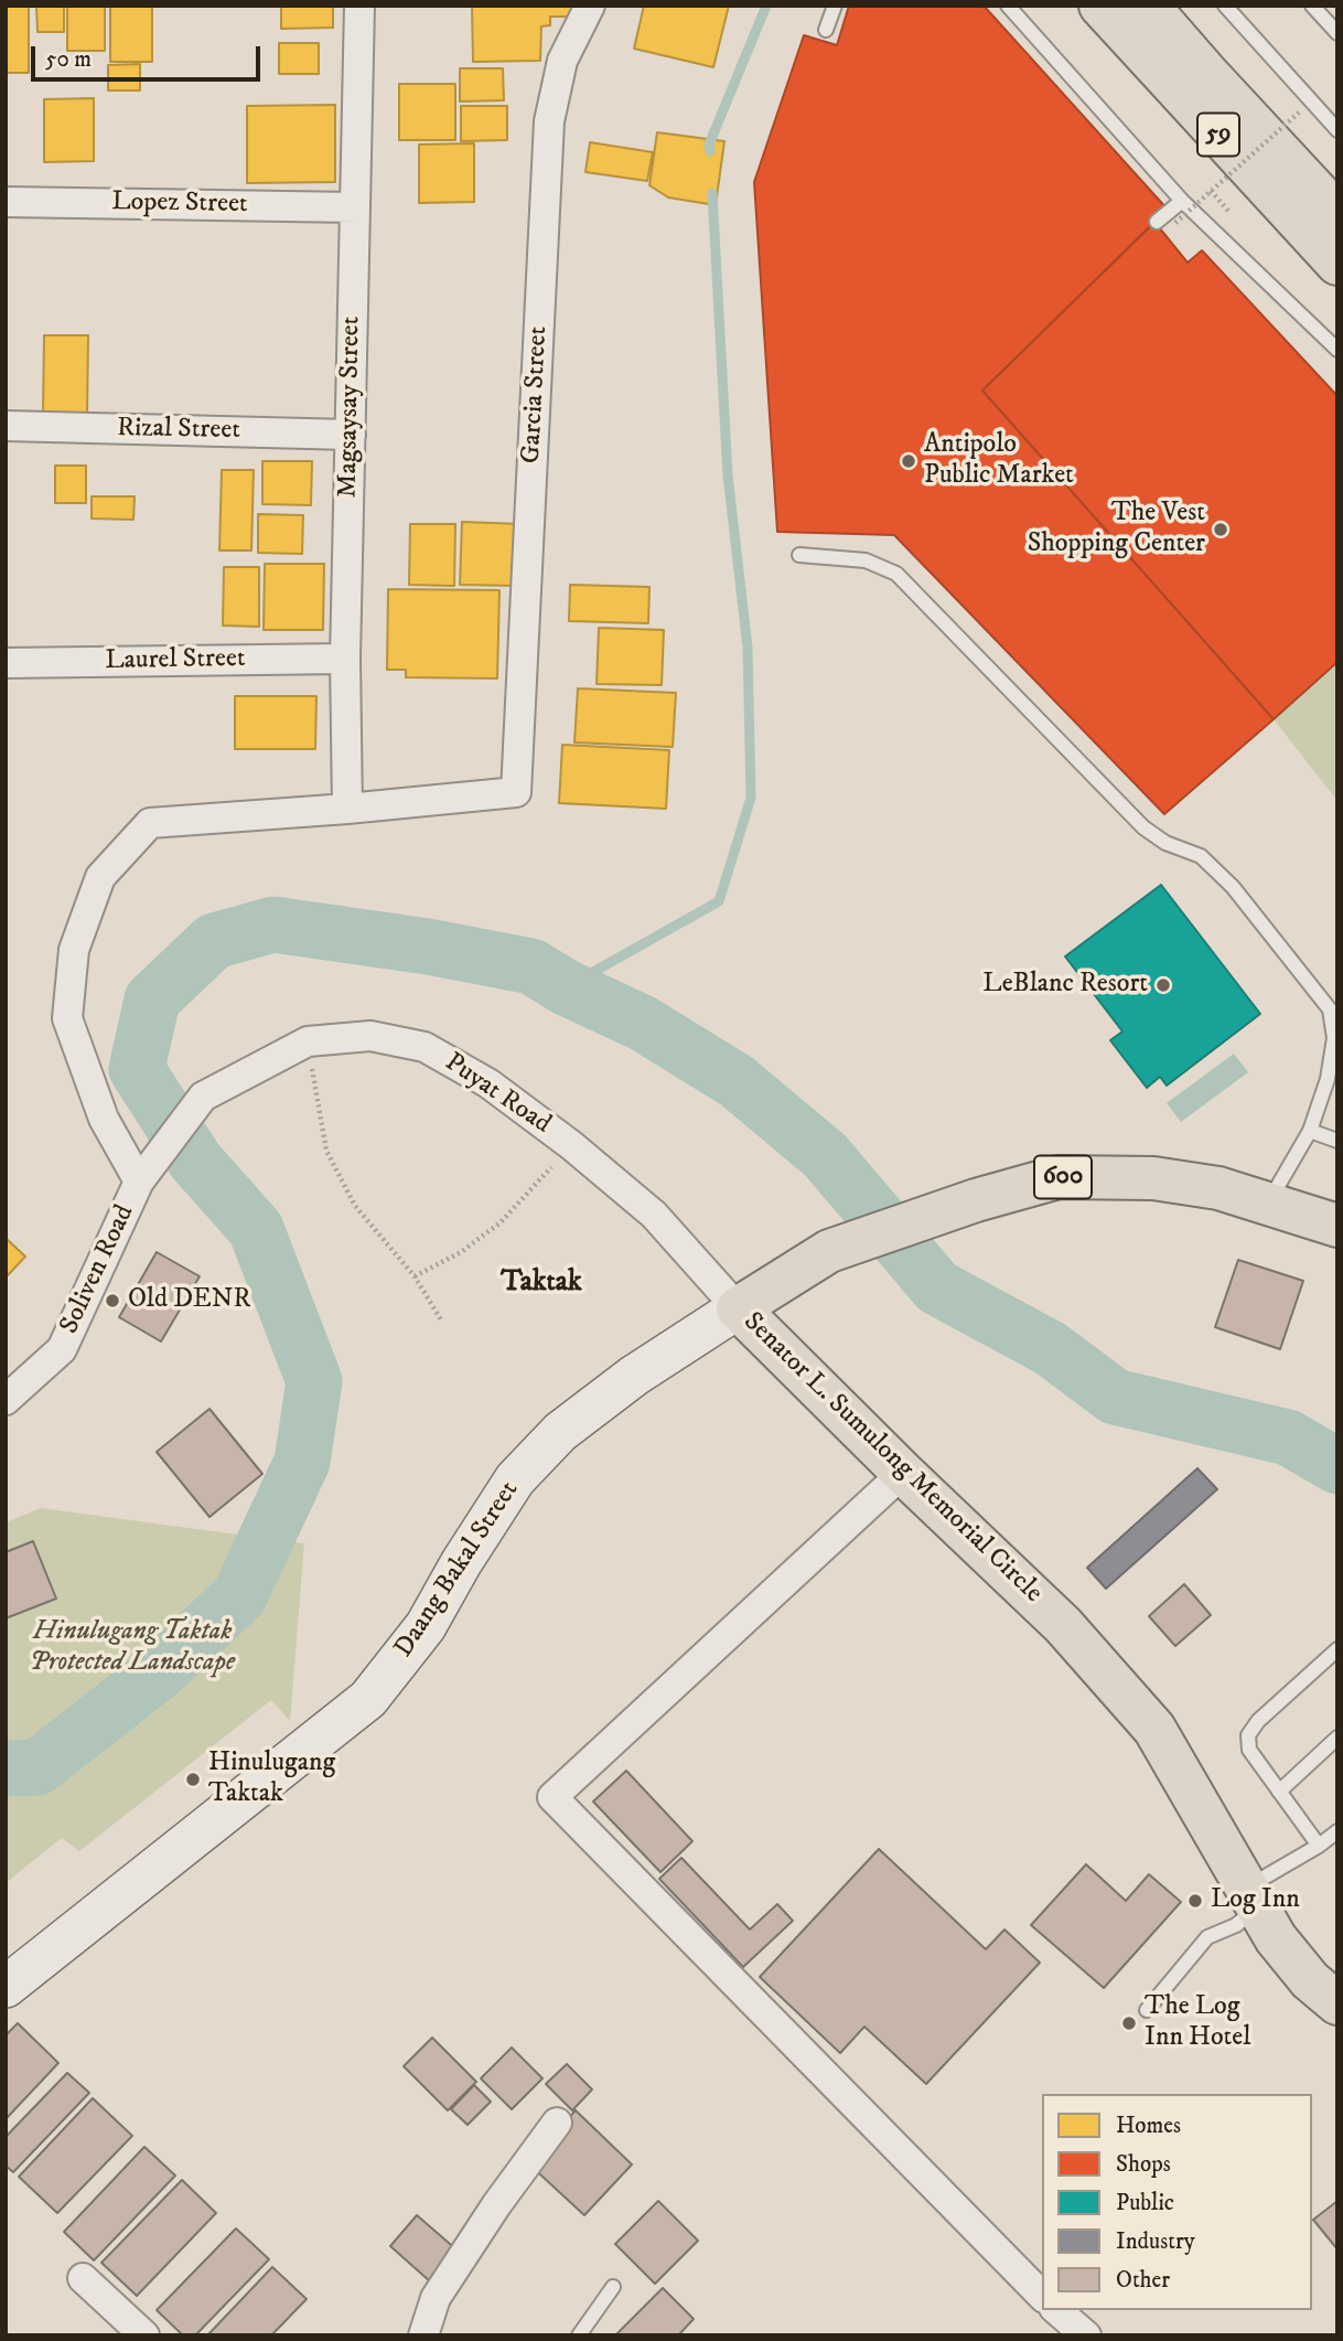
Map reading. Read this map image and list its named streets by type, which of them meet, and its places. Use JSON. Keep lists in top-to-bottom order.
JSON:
{
  "streets": {
    "main road": ["59", "600", "Senator L. Sumulong Memorial Circle"],
    "street": [
      "Lopez Street",
      "Garcia Street",
      "Magsaysay Street",
      "Rizal Street",
      "Laurel Street",
      "Puyat Road",
      "Soliven Road",
      "Daang Bakal Street"
    ]
  },
  "crossings": [
    ["Lopez Street", "Magsaysay Street"],
    ["Garcia Street", "Magsaysay Street"],
    ["Magsaysay Street", "Rizal Street"],
    ["Magsaysay Street", "Laurel Street"],
    ["Puyat Road", "Soliven Road"],
    ["Puyat Road", "Senator L. Sumulong Memorial Circle"],
    ["Puyat Road", "Daang Bakal Street"],
    ["Senator L. Sumulong Memorial Circle", "Daang Bakal Street"]
  ],
  "districts": ["Taktak"],
  "parks": ["Hinulugang Taktak Protected Landscape"],
  "places": [
    "Antipolo Public Market",
    "The Vest Shopping Center",
    "LeBlanc Resort",
    "Old DENR",
    "Hinulugang Taktak",
    "Log Inn",
    "The Log Inn Hotel"
  ],
  "legend": [
    "Homes",
    "Shops",
    "Public",
    "Industry",
    "Other"
  ],
  "scale_bar": "50 m"
}
